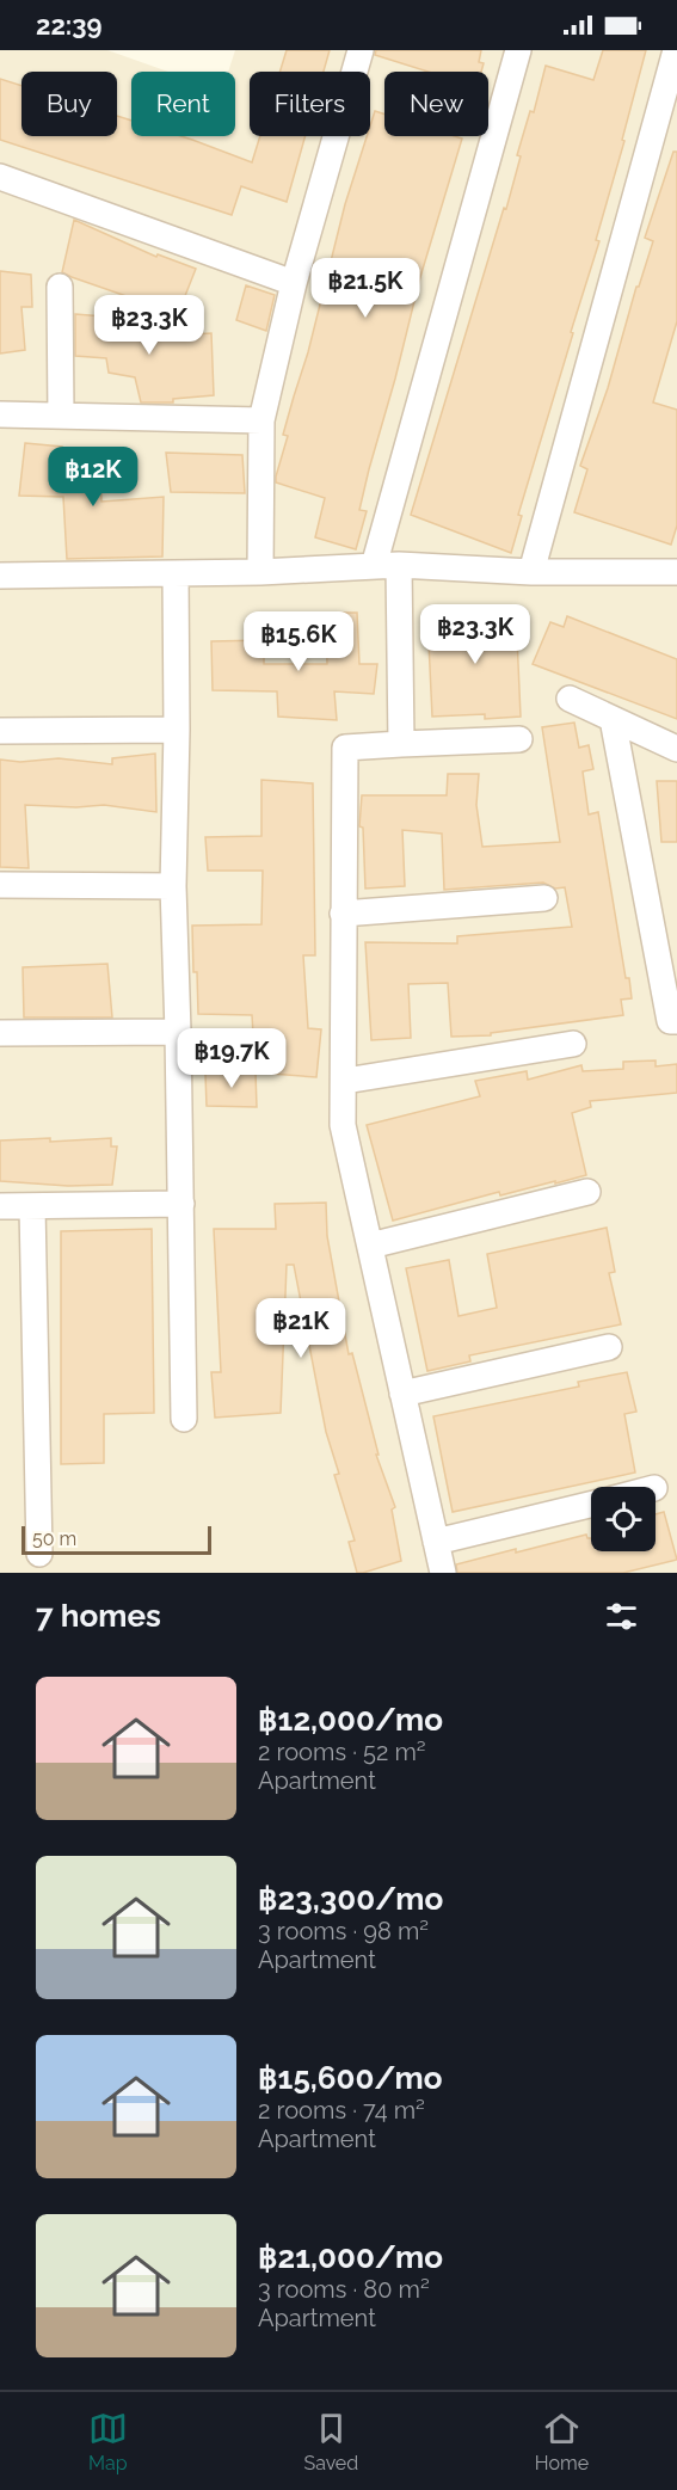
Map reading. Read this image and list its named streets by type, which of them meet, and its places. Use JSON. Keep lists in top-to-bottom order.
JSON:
{
  "scale_bar": "50 m",
  "page": {
    "status": "22:39",
    "chip": [
      "Buy",
      "Rent",
      "Filters",
      "New"
    ],
    "price": [
      "฿21.5K",
      "฿23.3K",
      "฿12K",
      "฿23.3K",
      "฿15.6K",
      "฿19.7K",
      "฿21K"
    ],
    "scale": "50 m",
    "heading": "7 homes",
    "list": [
      {
        "name": "฿12,000/mo",
        "note": "2 rooms · 52 m² · Apartment"
      },
      {
        "name": "฿23,300/mo",
        "note": "3 rooms · 98 m² · Apartment"
      },
      {
        "name": "฿15,600/mo",
        "note": "2 rooms · 74 m² · Apartment"
      },
      {
        "name": "฿21,000/mo",
        "note": "3 rooms · 80 m² · Apartment"
      }
    ],
    "tabs": ["Map", "Saved", "Home"]
  }
}
